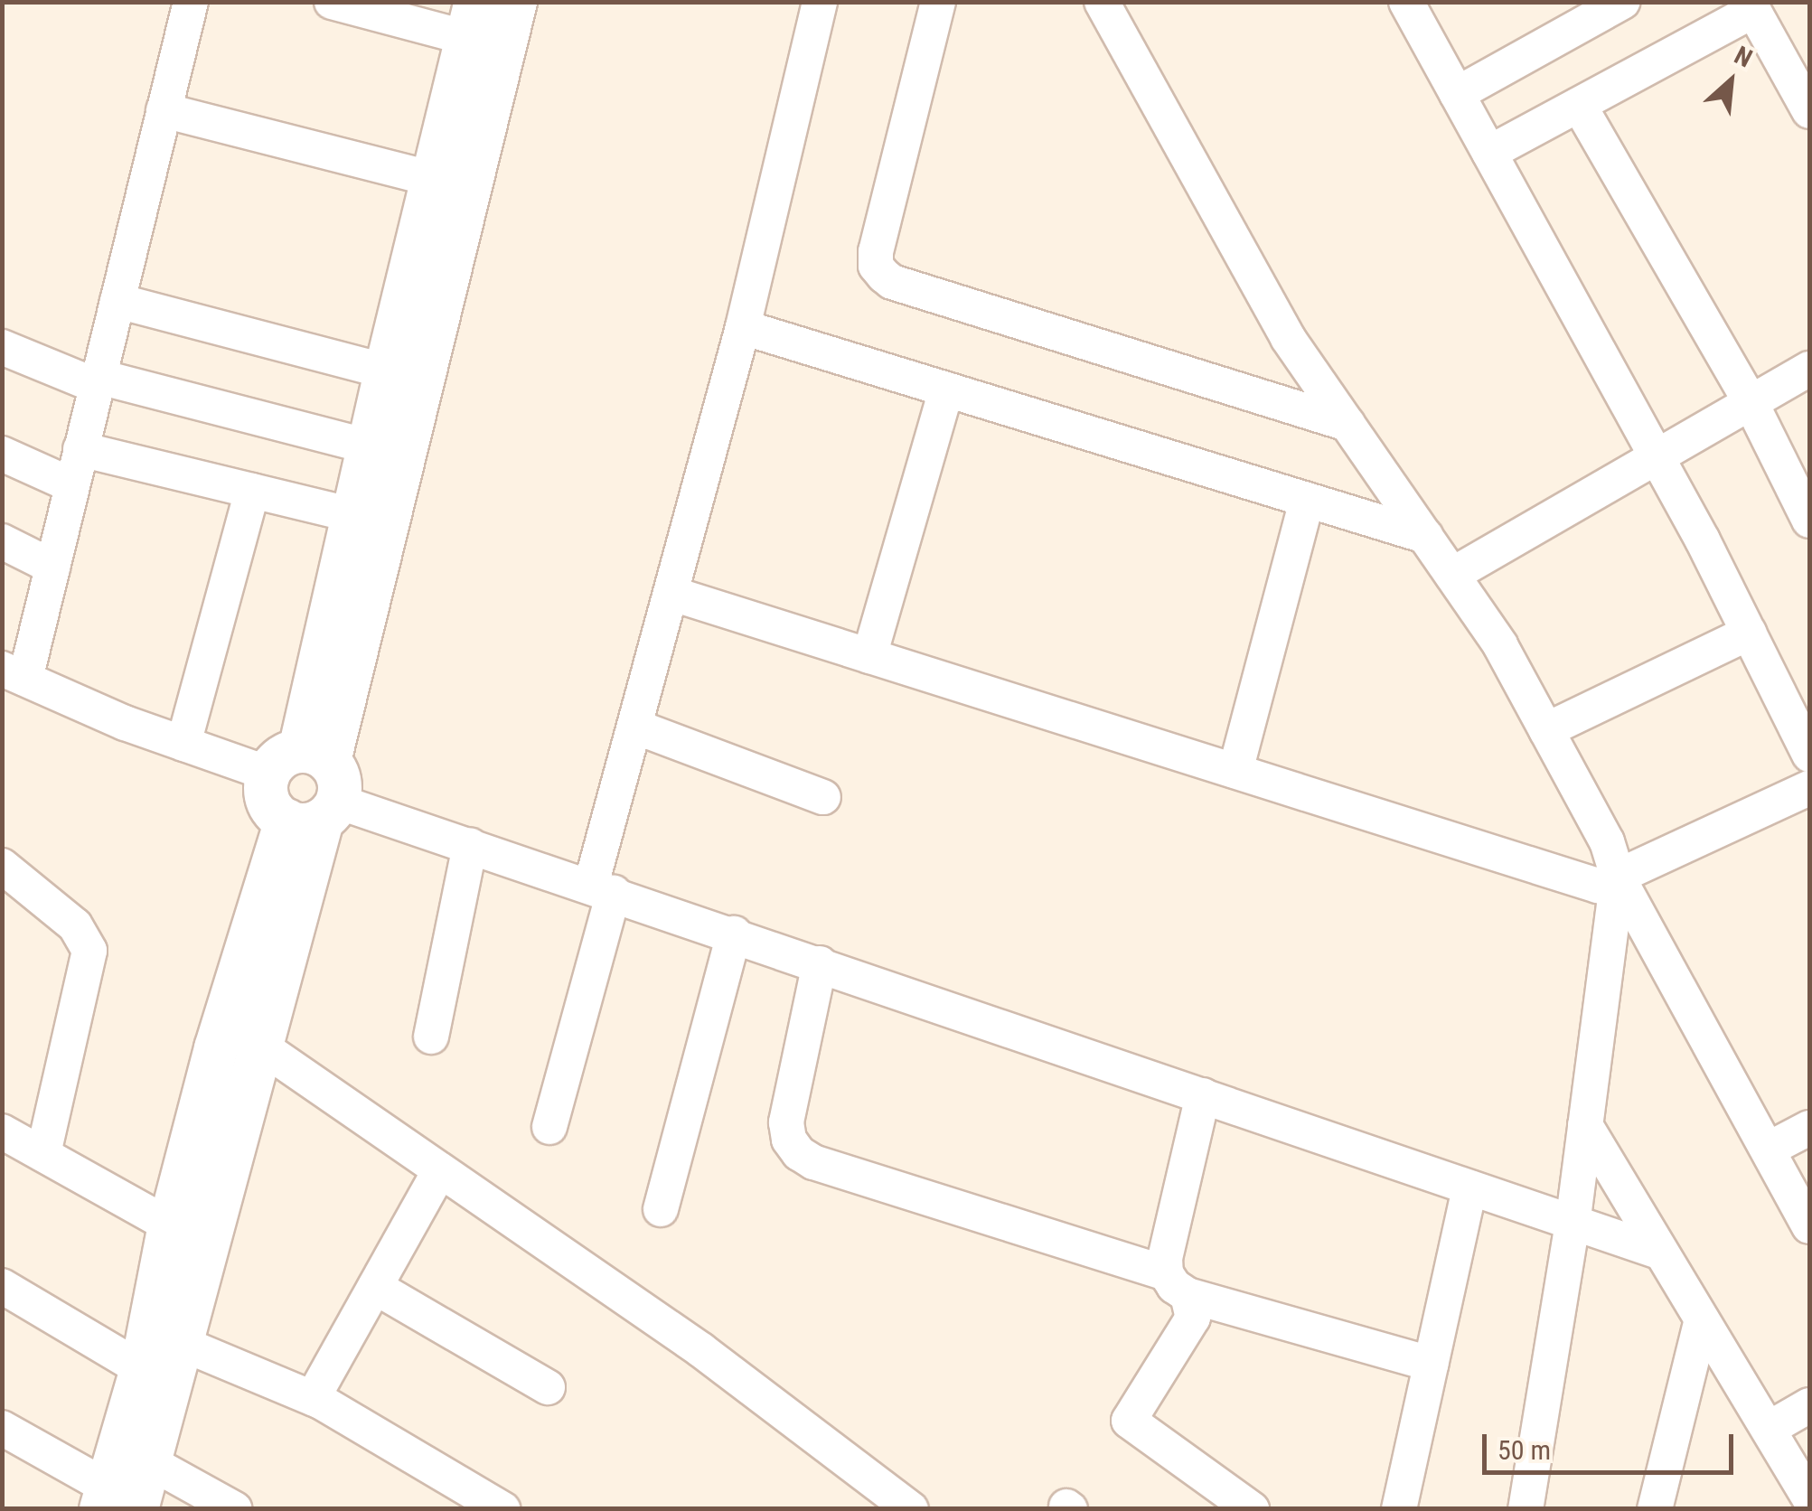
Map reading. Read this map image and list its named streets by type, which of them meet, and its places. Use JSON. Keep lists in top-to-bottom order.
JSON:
{
  "scale_bar": "50 m",
  "north": "top right"
}
